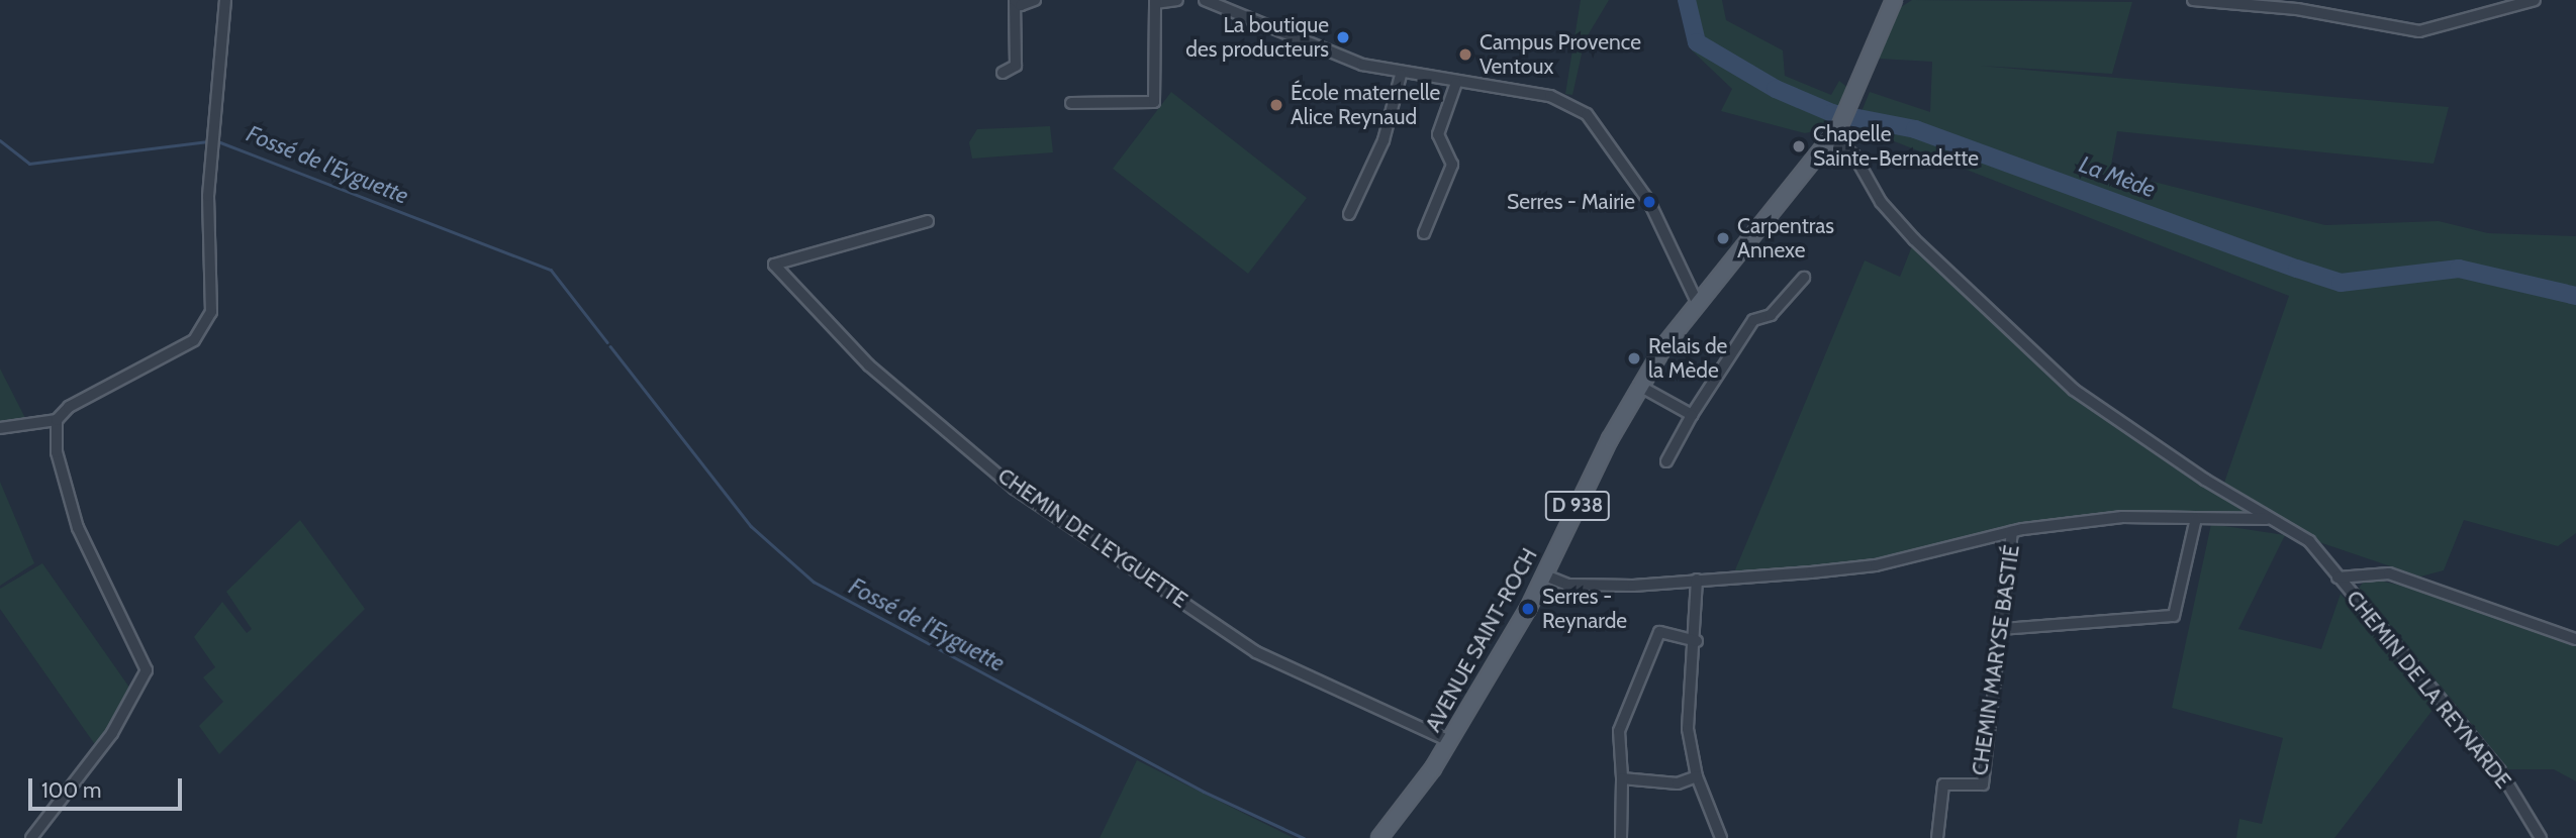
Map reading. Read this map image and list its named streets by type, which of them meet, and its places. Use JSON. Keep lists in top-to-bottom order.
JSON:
{
  "streets": {
    "main road": ["D 938", "AVENUE SAINT-ROCH"],
    "street": ["CHEMIN DE L'EYGUETTE", "CHEMIN MARYSE BASTIÉ", "CHEMIN DE LA REYNARDE"]
  },
  "crossings": [
    ["CHEMIN DE L'EYGUETTE", "AVENUE SAINT-ROCH"],
    ["AVENUE SAINT-ROCH", "CHEMIN DE LA REYNARDE"]
  ],
  "water": ["Fossé de l'Eyguette", "La Mède"],
  "places": [
    "La boutique des producteurs",
    "Campus Provence Ventoux",
    "École maternelle Alice Reynaud",
    "Chapelle Sainte-Bernadette",
    "Serres - Mairie",
    "Carpentras Annexe",
    "Relais de la Mède",
    "Serres - Reynarde"
  ],
  "scale_bar": "100 m"
}
